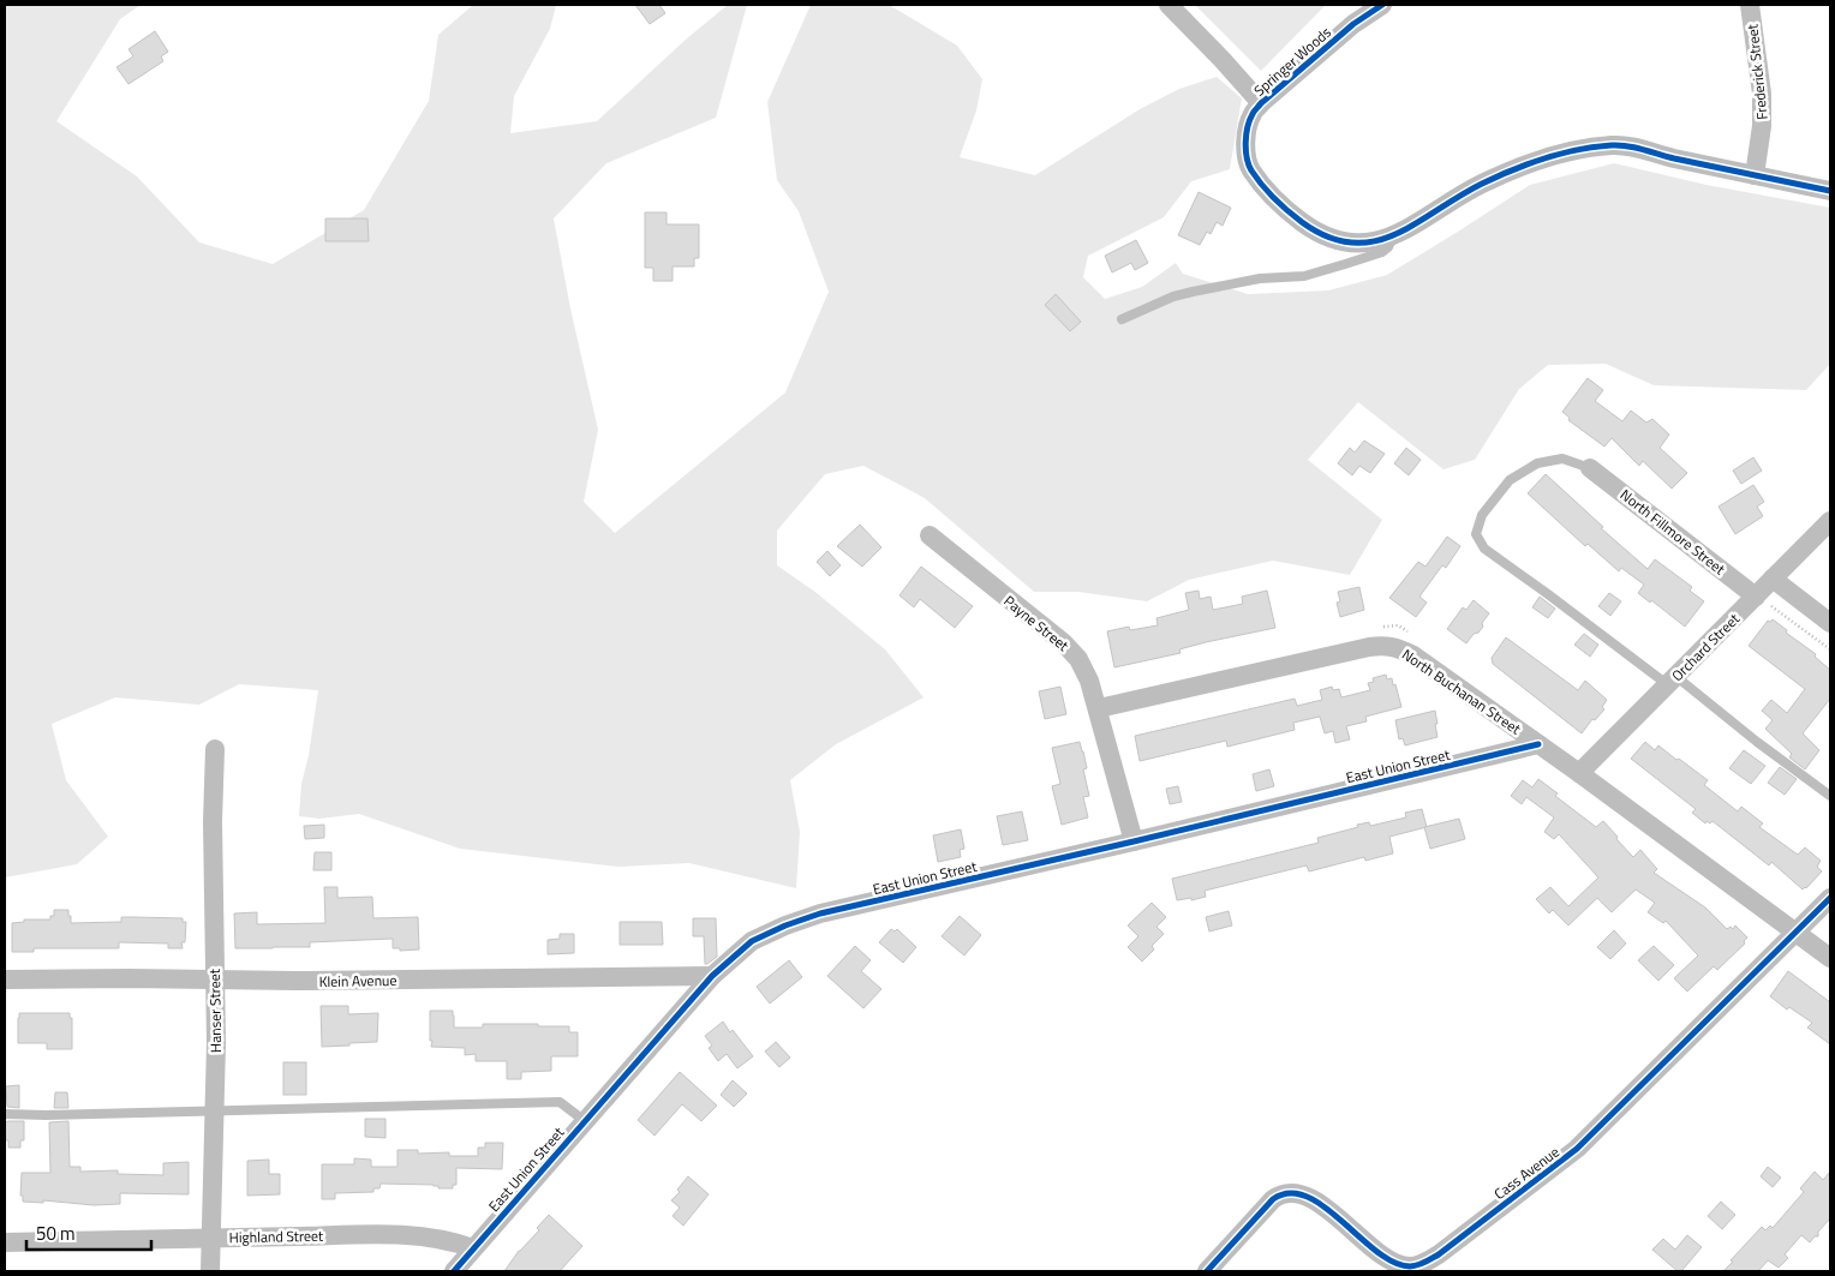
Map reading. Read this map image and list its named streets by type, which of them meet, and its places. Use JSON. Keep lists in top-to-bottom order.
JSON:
{
  "streets": {
    "street": [
      "Springer Woods",
      "Frederick Street",
      "North Fillmore Street",
      "Payne Street",
      "Orchard Street",
      "North Buchanan Street",
      "East Union Street",
      "Klein Avenue",
      "Hanser Street",
      "Cass Avenue",
      "Highland Street"
    ]
  },
  "crossings": [
    ["Springer Woods", "Frederick Street"],
    ["North Fillmore Street", "Orchard Street"],
    ["Payne Street", "North Buchanan Street"],
    ["Payne Street", "East Union Street"],
    ["Orchard Street", "North Buchanan Street"],
    ["North Buchanan Street", "East Union Street"],
    ["North Buchanan Street", "Cass Avenue"],
    ["East Union Street", "Klein Avenue"],
    ["East Union Street", "Highland Street"],
    ["Klein Avenue", "Hanser Street"],
    ["Hanser Street", "Highland Street"]
  ],
  "scale_bar": "50 m"
}
